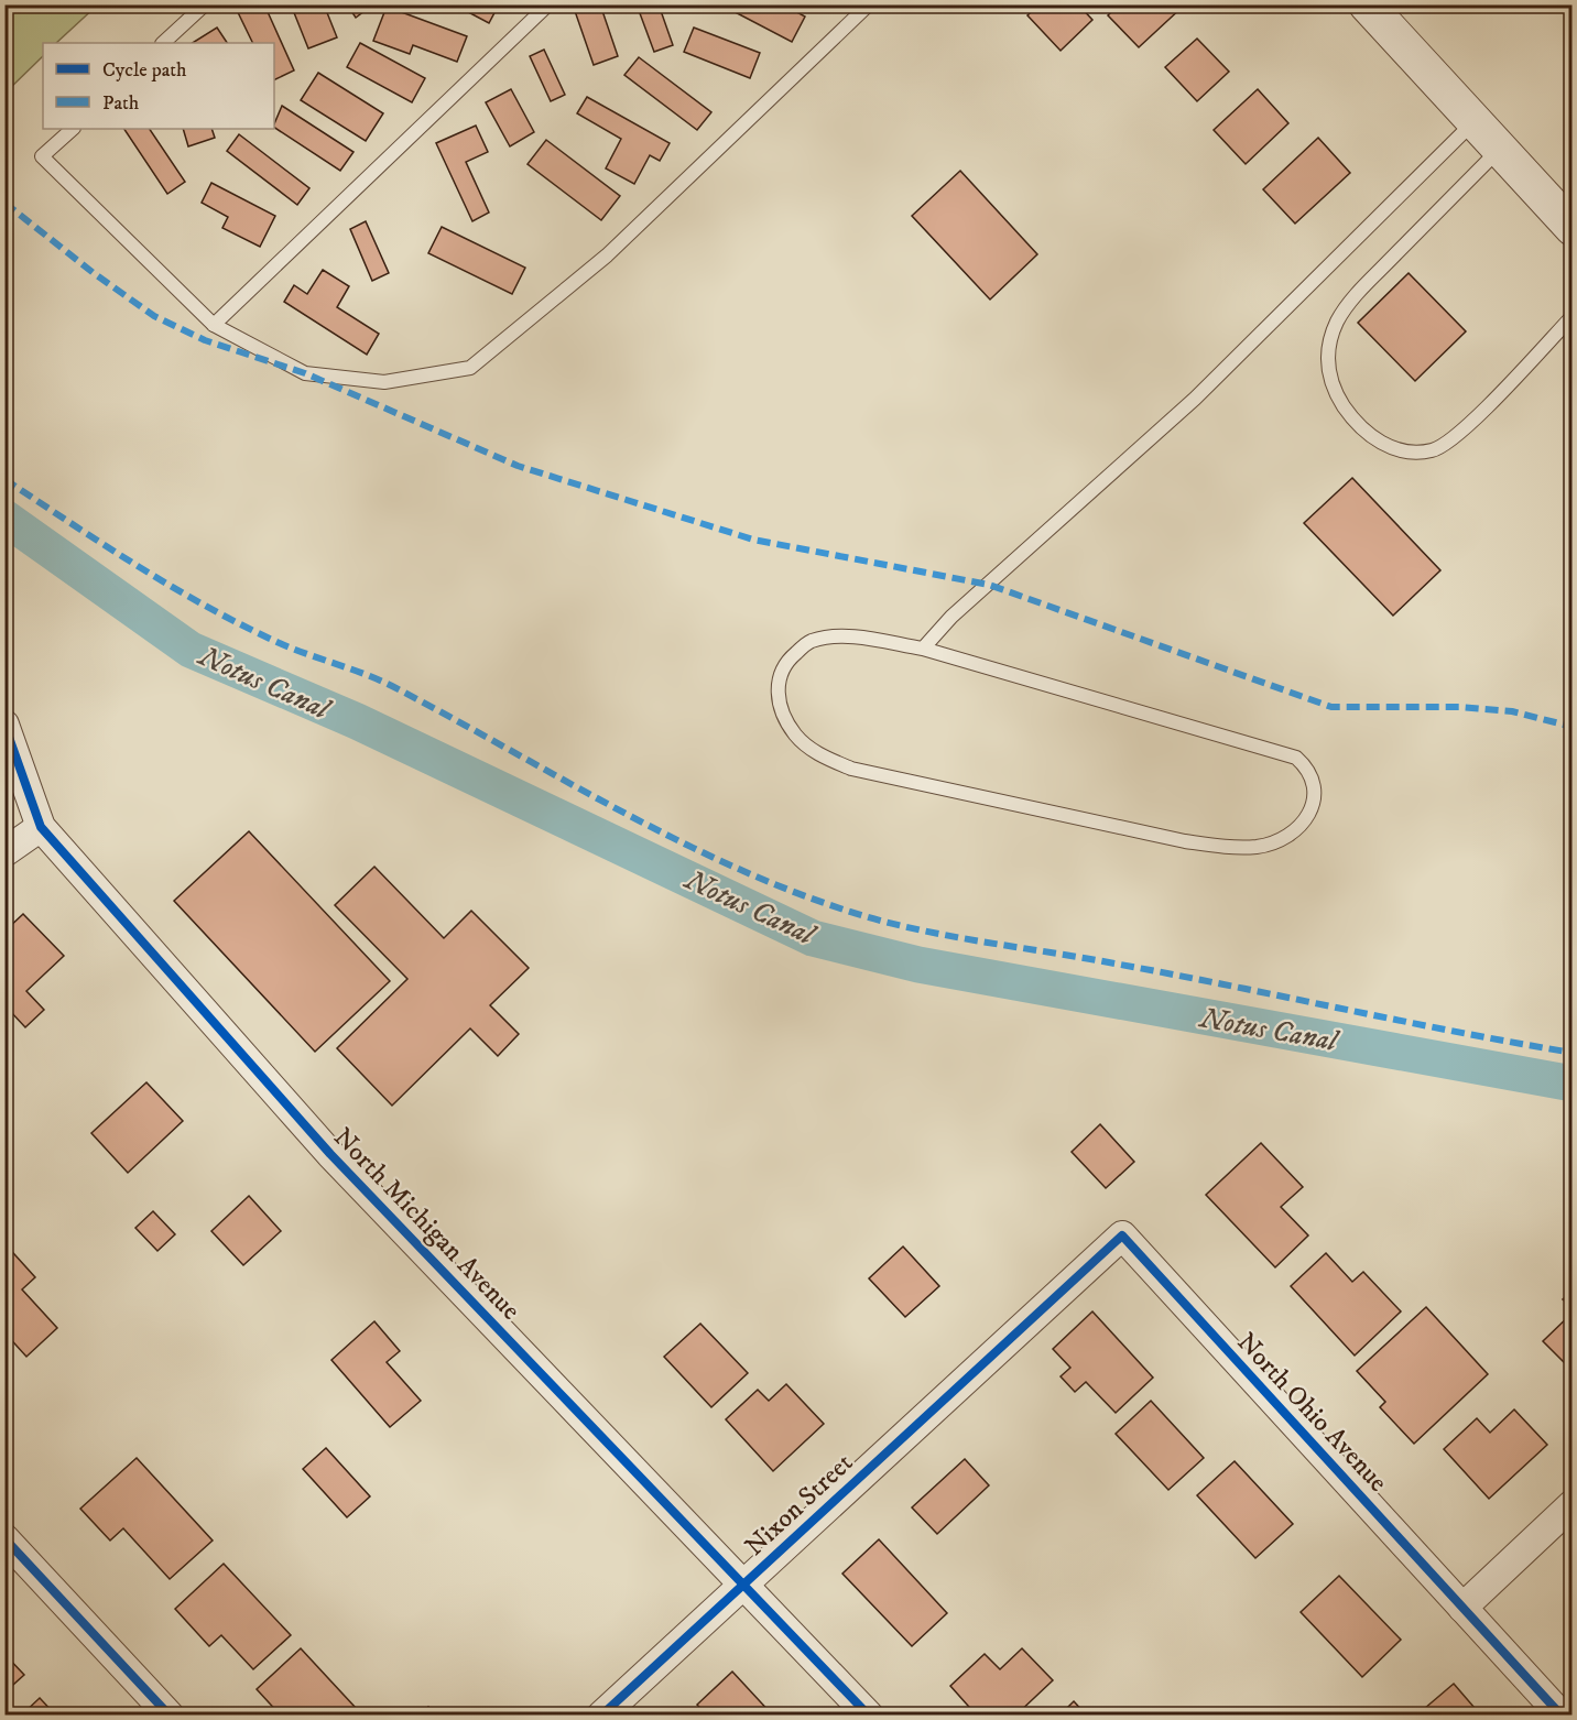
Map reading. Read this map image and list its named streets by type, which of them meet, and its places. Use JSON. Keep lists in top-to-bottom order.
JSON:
{
  "streets": {
    "street": ["North Michigan Avenue", "North Ohio Avenue", "Nixon Street"]
  },
  "crossings": [
    ["North Michigan Avenue", "Nixon Street"],
    ["North Ohio Avenue", "Nixon Street"]
  ],
  "water": ["Notus Canal"],
  "legend": ["Cycle path", "Path"]
}
